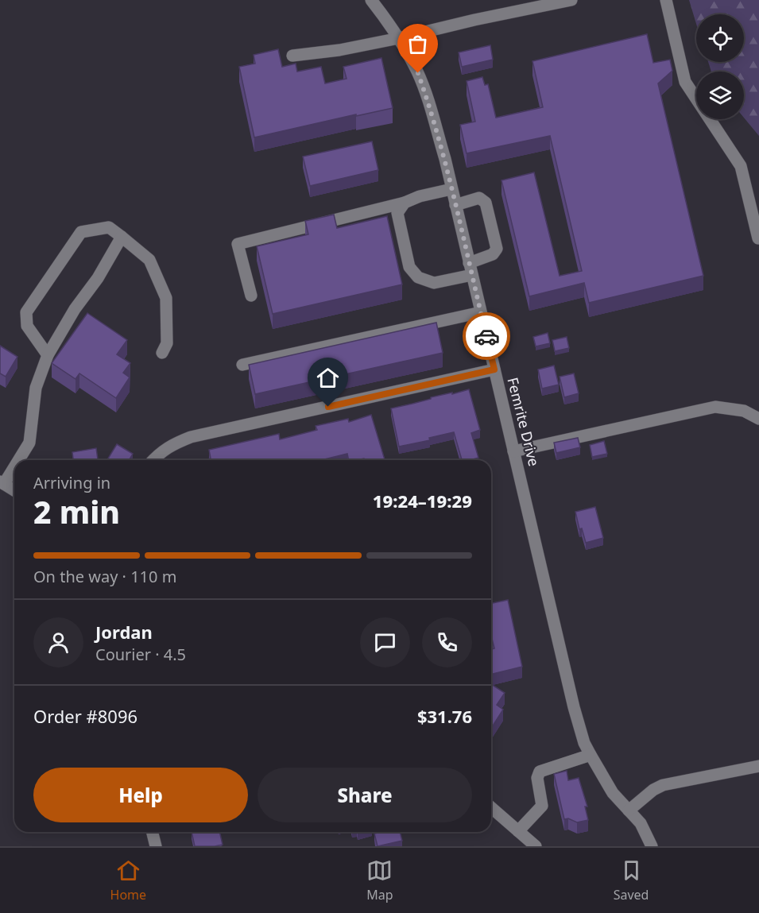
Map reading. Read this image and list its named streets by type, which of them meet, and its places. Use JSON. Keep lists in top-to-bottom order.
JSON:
{
  "streets": {
    "street": ["Femrite Drive"]
  },
  "page": {
    "heading": ["2 min", "Arriving in", "19:24–19:29"],
    "panel": [
      "Jordan",
      "Courier · 4.5",
      "Order #8096",
      "$31.76"
    ],
    "bar": "On the way · 110 m",
    "buttons": ["Help", "Share"],
    "tabs": ["Home", "Map", "Saved"]
  }
}
